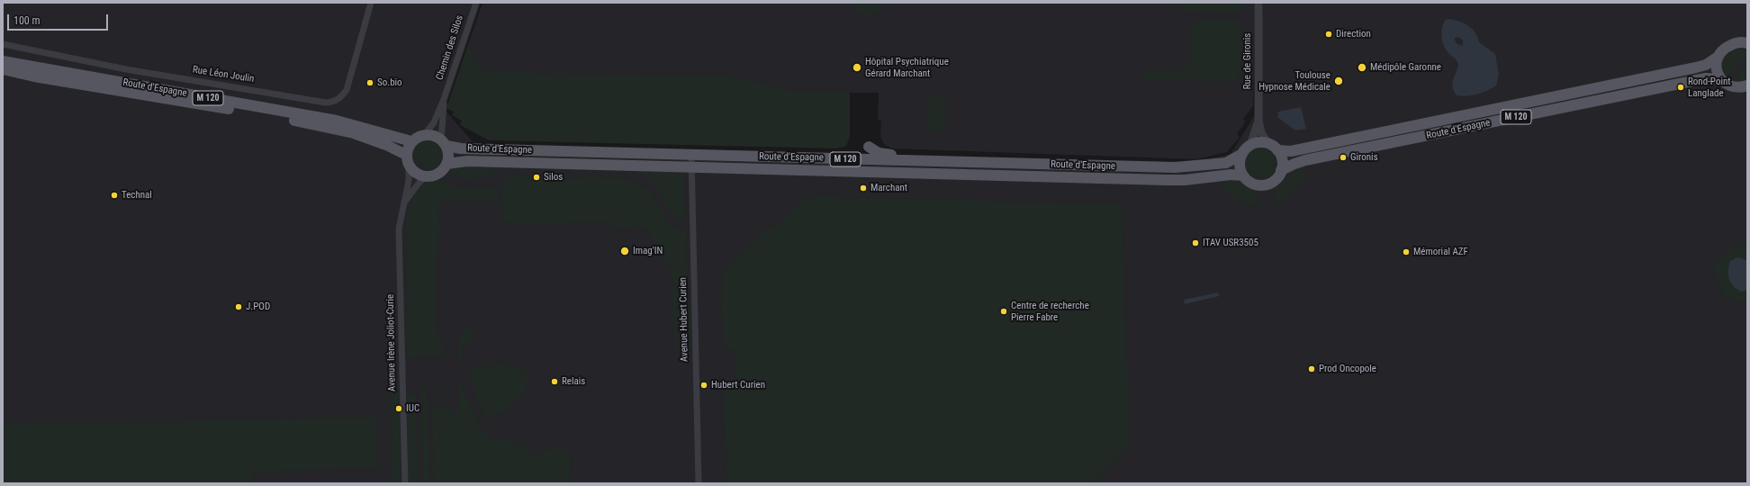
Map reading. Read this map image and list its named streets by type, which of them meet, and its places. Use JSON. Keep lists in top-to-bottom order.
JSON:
{
  "streets": {
    "main road": ["Route d'Espagne", "M 120"],
    "street": [
      "Chemin des Silos",
      "Rue de Gironis",
      "Rue Léon Joulin",
      "Avenue Hubert Curien",
      "Avenue Irène Joliot-Curie"
    ]
  },
  "crossings": [
    ["Chemin des Silos", "Route d'Espagne"],
    ["Chemin des Silos", "Avenue Irène Joliot-Curie"],
    ["Rue de Gironis", "Route d'Espagne"],
    ["Route d'Espagne", "Avenue Hubert Curien"],
    ["Route d'Espagne", "Avenue Irène Joliot-Curie"]
  ],
  "places": [
    "Direction",
    "Hôpital Psychiatrique Gérard Marchant",
    "Médipôle Garonne",
    "Toulouse Hypnose Médicale",
    "So.bio",
    "Rond-Point Langlade",
    "Gironis",
    "Silos",
    "Marchant",
    "Technal",
    "ITAV USR3505",
    "Imag'IN",
    "Mémorial AZF",
    "J.POD",
    "Centre de recherche Pierre Fabre",
    "Prod Oncopole",
    "Relais",
    "Hubert Curien",
    "IUC"
  ],
  "scale_bar": "100 m"
}
